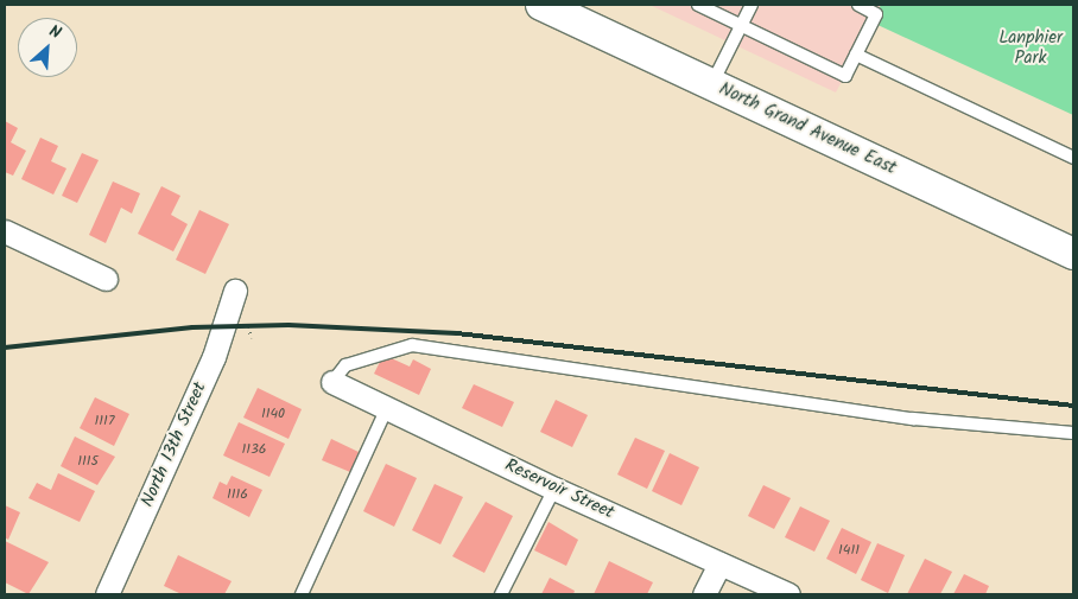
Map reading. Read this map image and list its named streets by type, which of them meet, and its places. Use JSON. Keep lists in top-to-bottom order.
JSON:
{
  "streets": {
    "street": ["North Grand Avenue East", "North 13th Street", "Reservoir Street"]
  },
  "parks": ["Lanphier Park"],
  "house_numbers": [
    "1140",
    "1117",
    "1136",
    "1115",
    "1116",
    "1411"
  ],
  "north": "top right"
}
